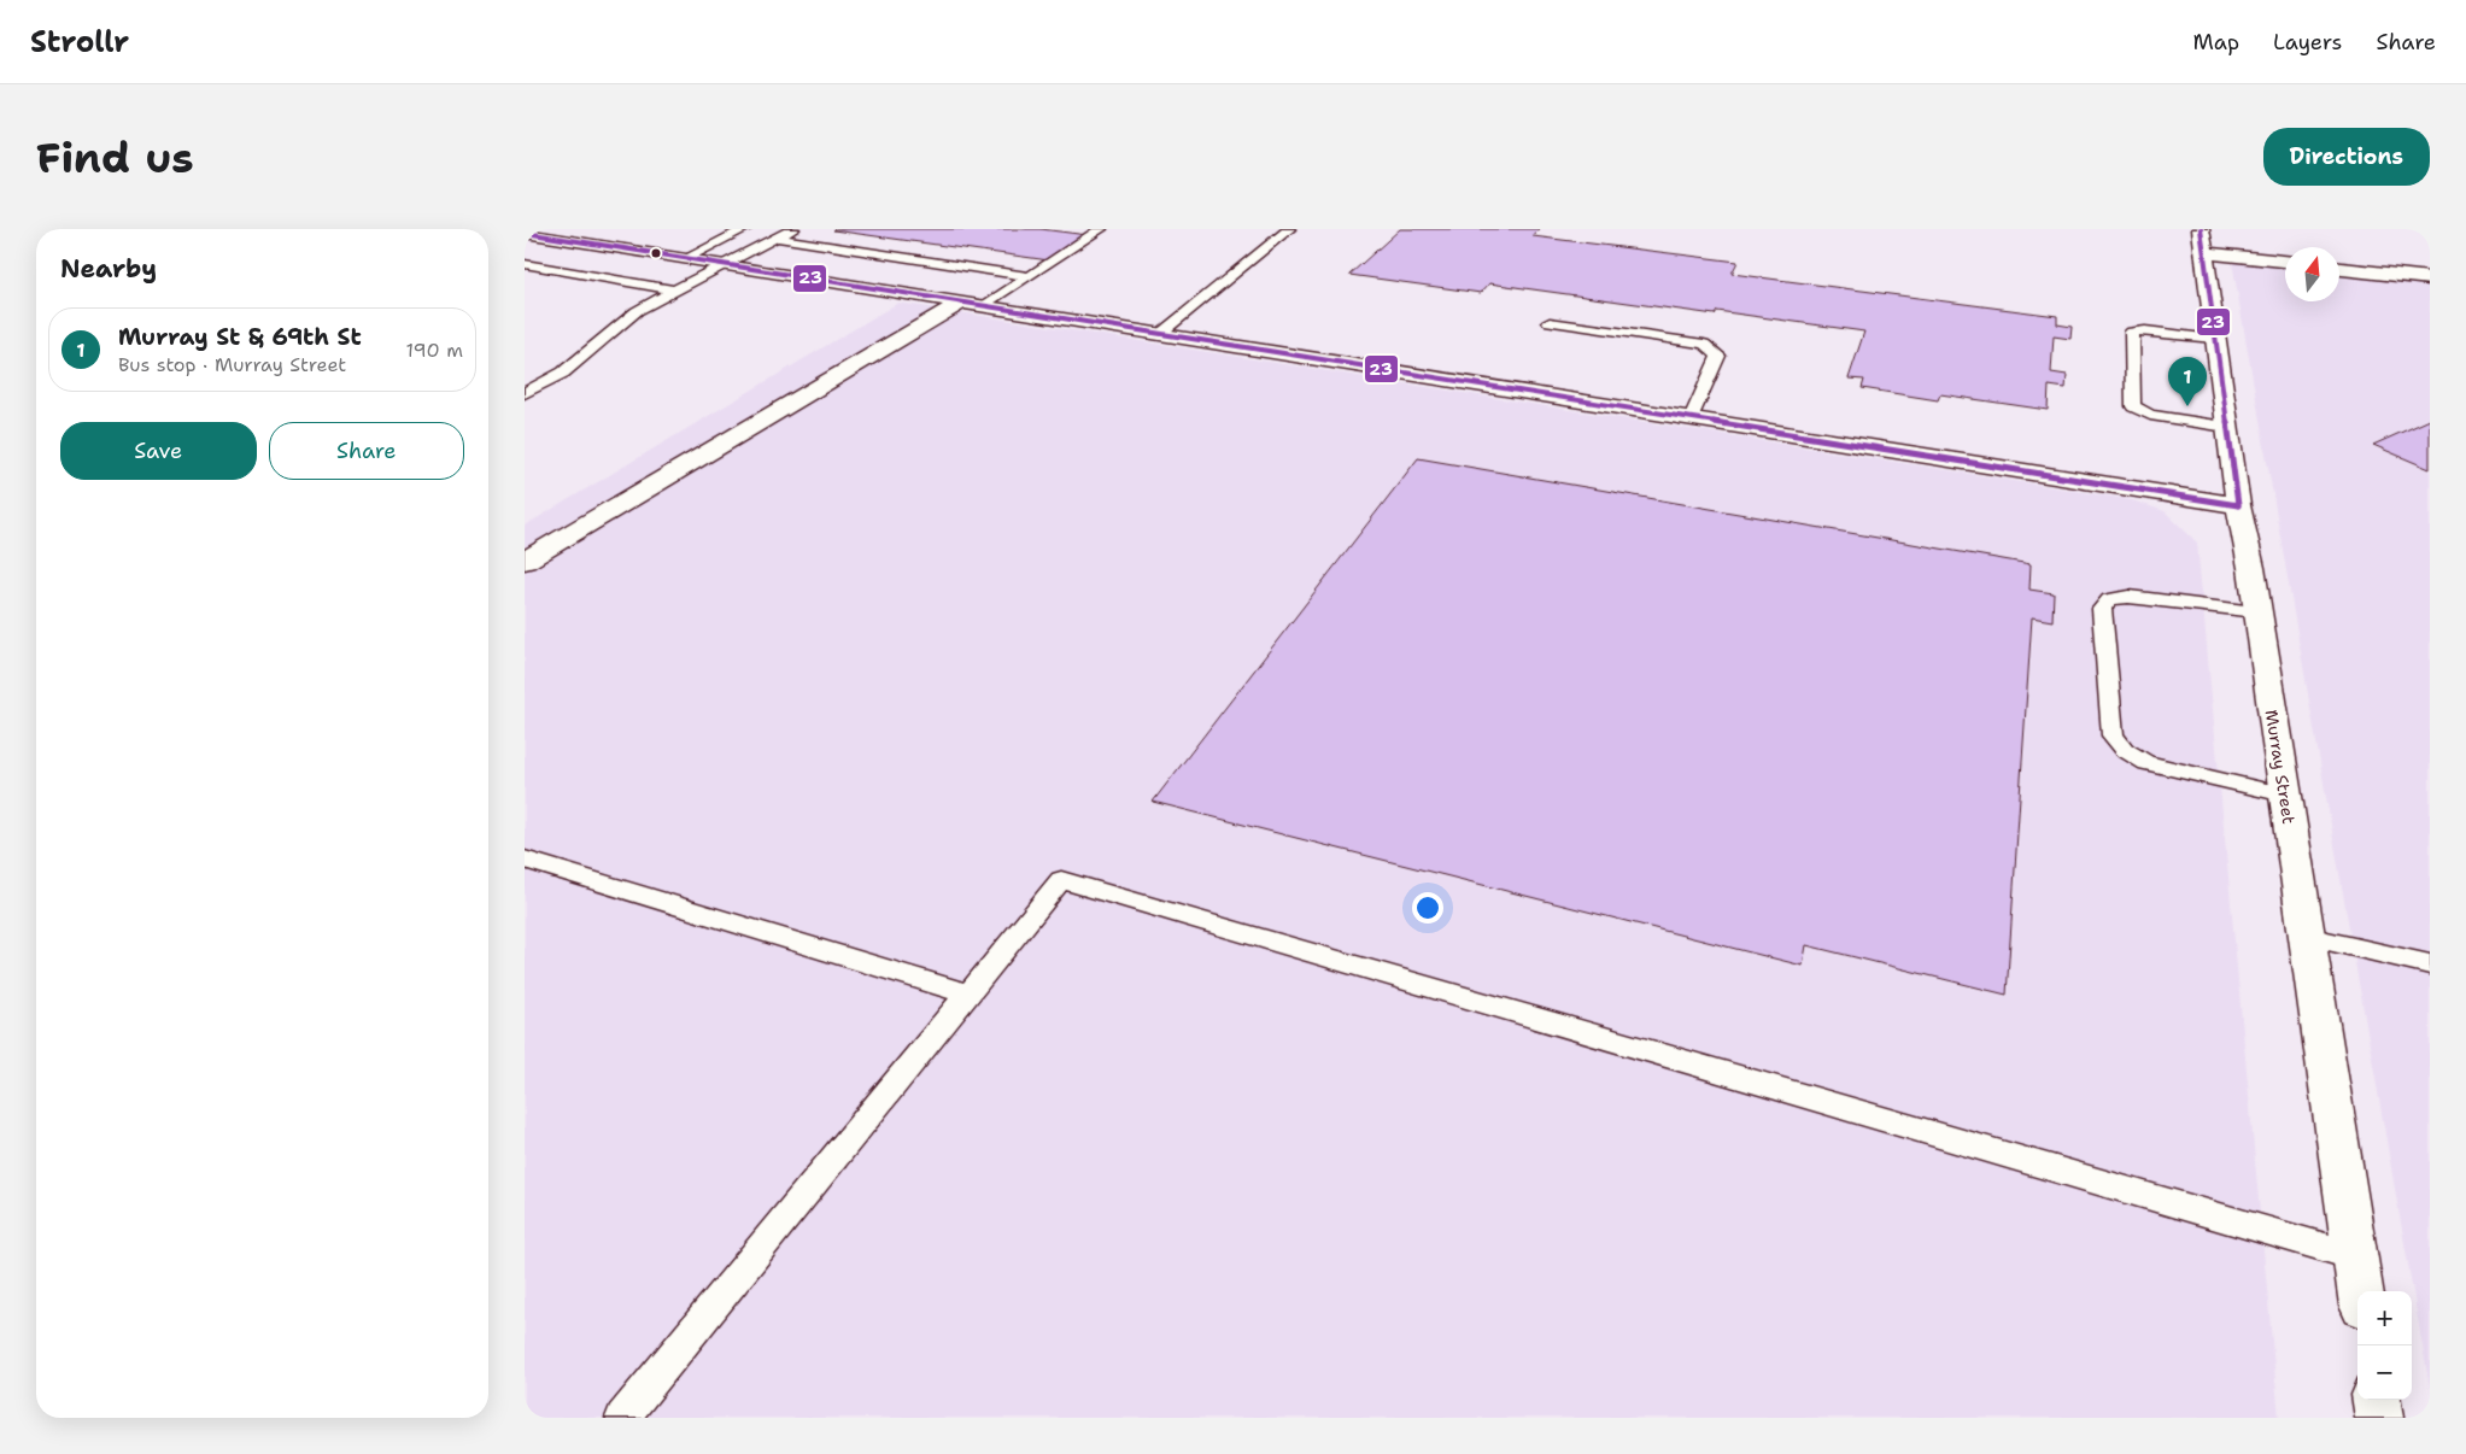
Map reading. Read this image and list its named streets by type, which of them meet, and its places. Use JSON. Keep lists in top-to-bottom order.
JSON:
{
  "streets": {
    "street": ["Murray Street"]
  },
  "lines": ["transit line 23"],
  "north": "top",
  "page": {
    "header": "Strollr",
    "nav": ["Map", "Layers", "Share"],
    "buttons": [
      "Directions",
      ["Save", "Share"]
    ],
    "title": "Find us",
    "heading": "Nearby",
    "list": [
      {
        "mark": "1",
        "name": "Murray St & 69th St",
        "note": "Bus stop · Murray Street",
        "value": "190 m"
      }
    ],
    "pins": "1",
    "map_buttons": ["+", "−"]
  }
}
